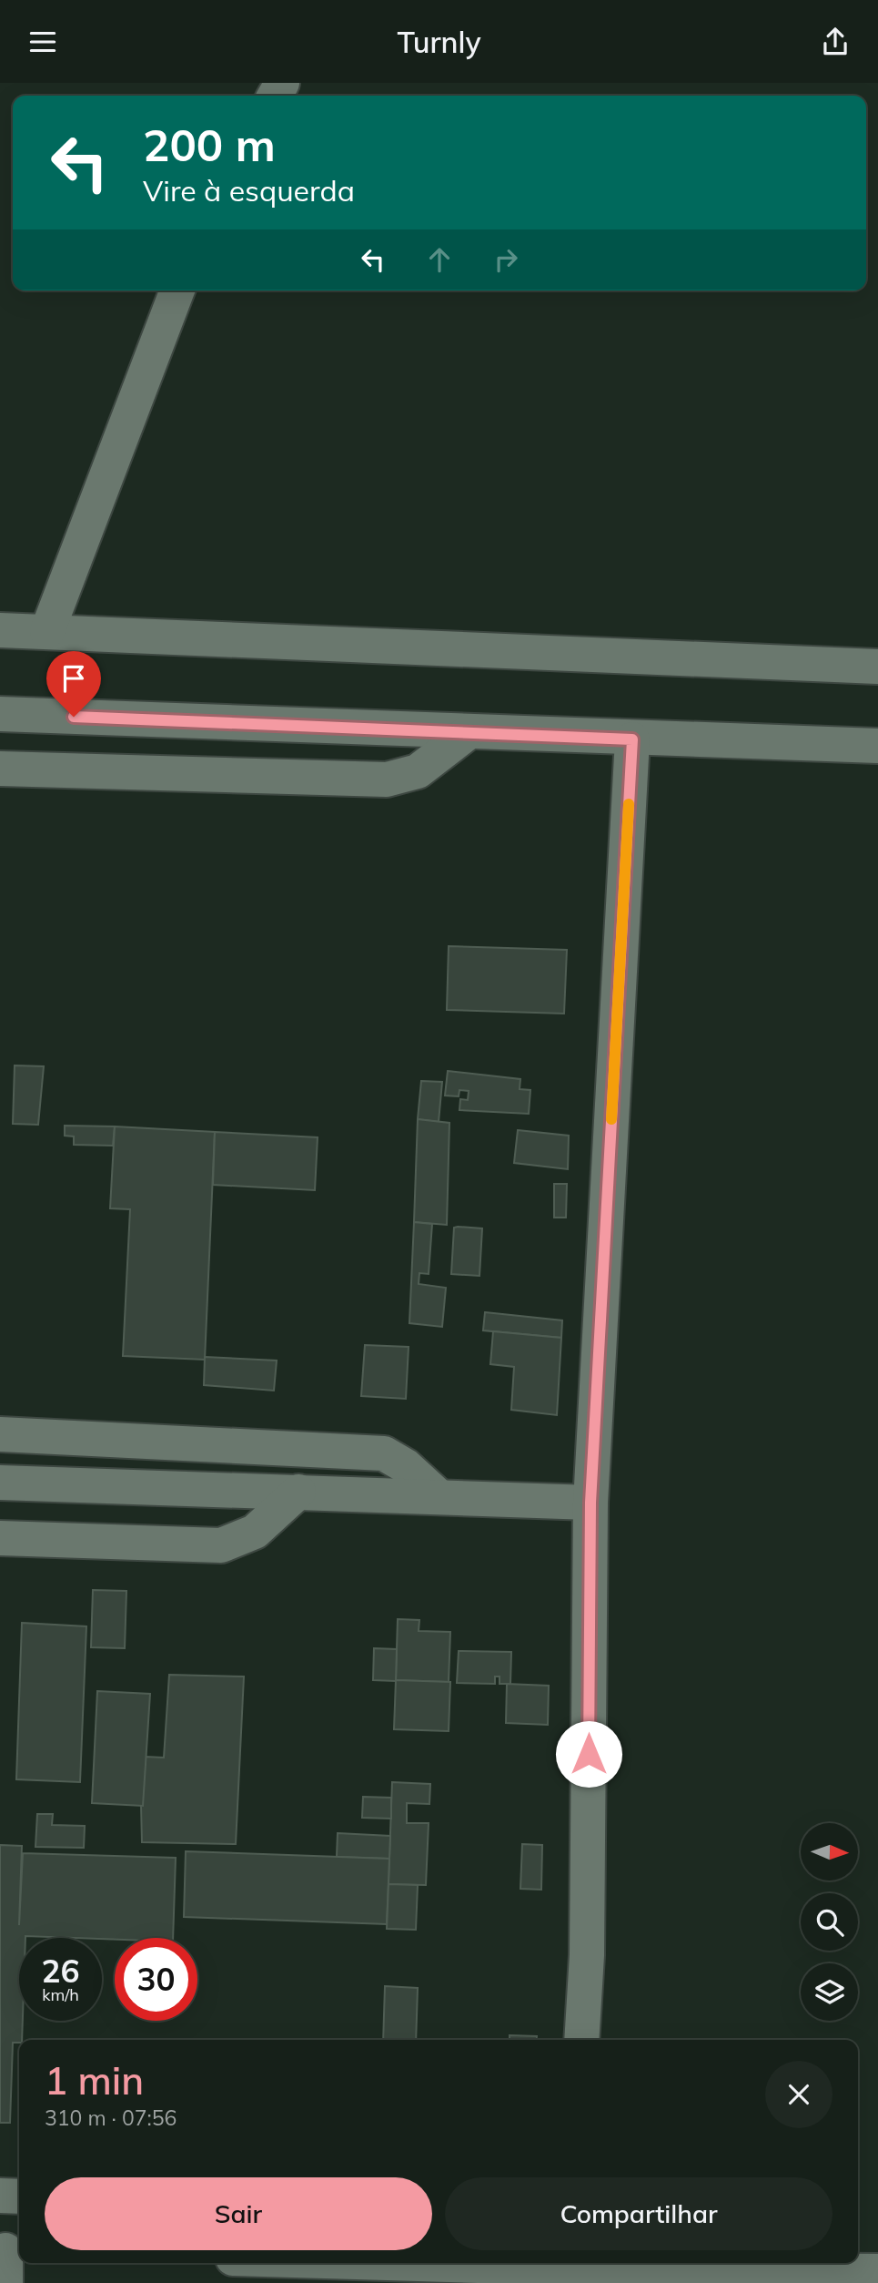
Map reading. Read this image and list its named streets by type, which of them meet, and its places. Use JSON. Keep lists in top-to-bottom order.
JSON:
{
  "north": "right",
  "page": {
    "header": "Turnly",
    "turn": ["200 m", "Vire à esquerda"],
    "speed": "26 km/h",
    "limit": "30",
    "heading": ["1 min", "310 m · 07:56"],
    "buttons": ["Sair", "Compartilhar"]
  }
}
